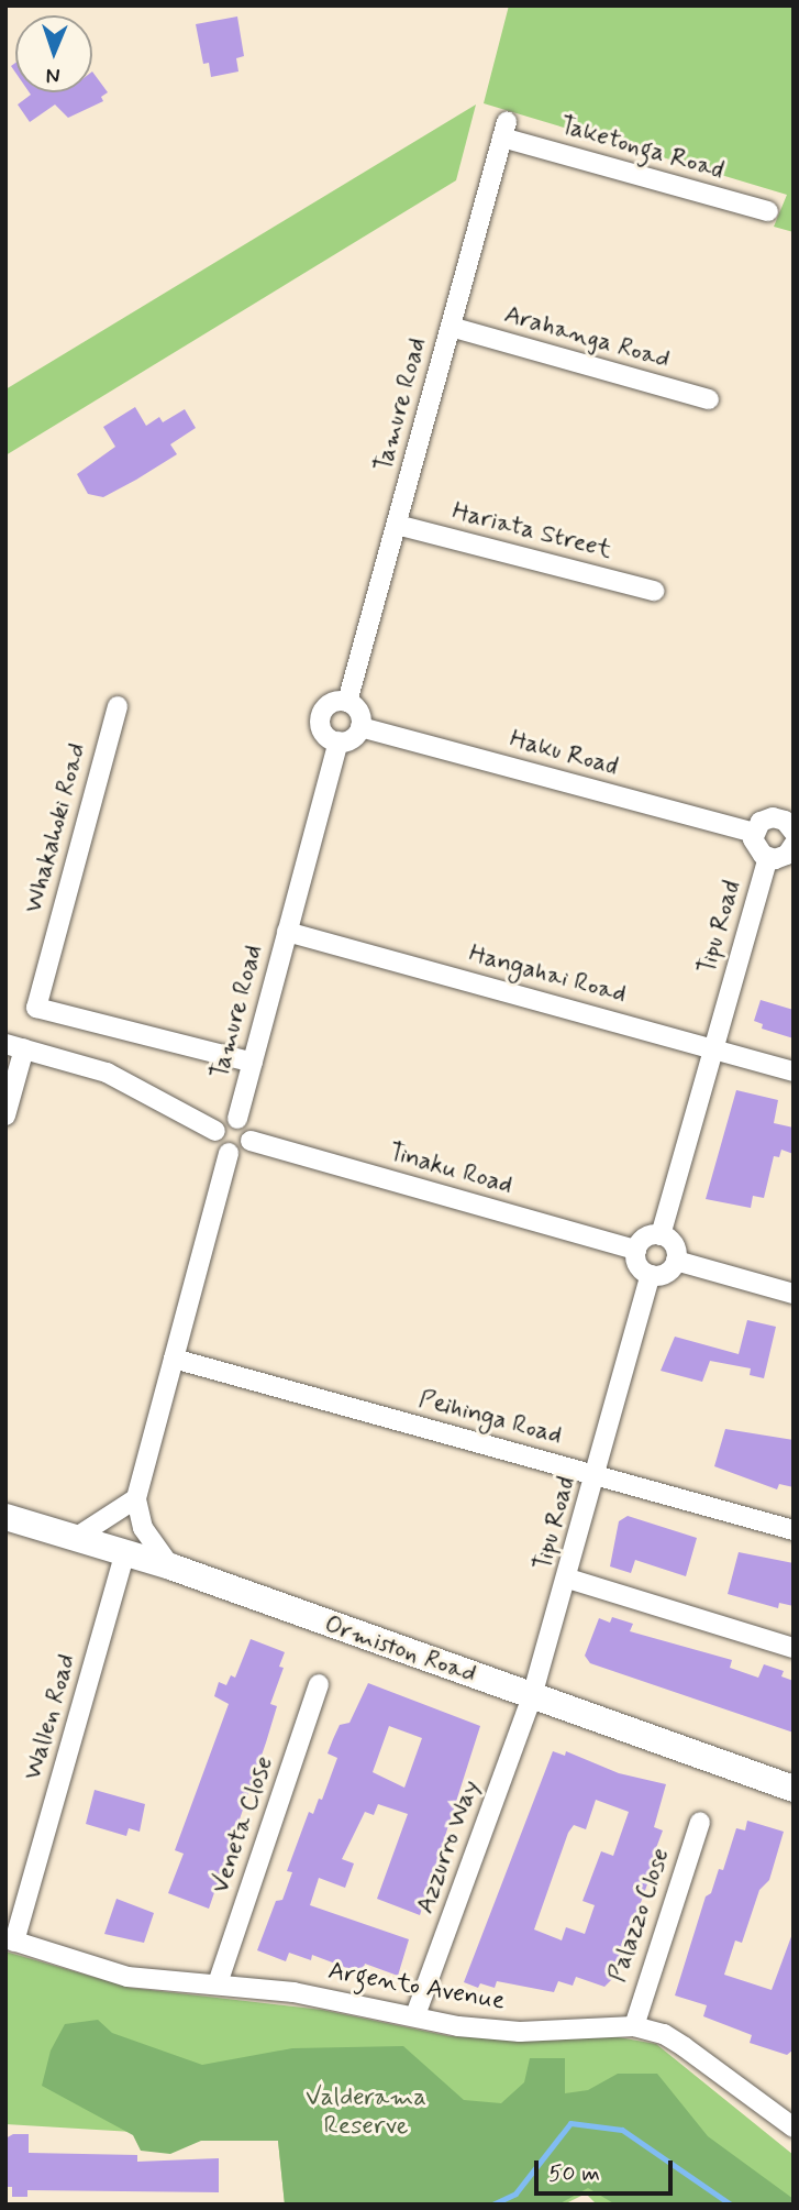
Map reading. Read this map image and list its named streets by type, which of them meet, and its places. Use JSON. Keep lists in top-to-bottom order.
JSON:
{
  "streets": {
    "main road": ["Ormiston Road"],
    "street": [
      "Taketonga Road",
      "Arahanga Road",
      "Tamure Road",
      "Hariata Street",
      "Haku Road",
      "Whakahoki Road",
      "Tipu Road",
      "Hangahai Road",
      "Tinaku Road",
      "Peihinga Road",
      "Wallen Road",
      "Veneta Close",
      "Azzurro Way",
      "Palazzo Close",
      "Argento Avenue"
    ]
  },
  "crossings": [
    ["Taketonga Road", "Tamure Road"],
    ["Arahanga Road", "Tamure Road"],
    ["Tamure Road", "Hariata Street"],
    ["Tamure Road", "Haku Road"],
    ["Tamure Road", "Whakahoki Road"],
    ["Tamure Road", "Hangahai Road"],
    ["Tamure Road", "Tinaku Road"],
    ["Tipu Road", "Hangahai Road"],
    ["Tipu Road", "Tinaku Road"],
    ["Tipu Road", "Peihinga Road"],
    ["Tipu Road", "Ormiston Road"],
    ["Tipu Road", "Azzurro Way"],
    ["Ormiston Road", "Wallen Road"],
    ["Ormiston Road", "Azzurro Way"],
    ["Wallen Road", "Argento Avenue"],
    ["Veneta Close", "Argento Avenue"],
    ["Azzurro Way", "Argento Avenue"],
    ["Palazzo Close", "Argento Avenue"]
  ],
  "parks": ["Valderama Reserve"],
  "scale_bar": "50 m",
  "north": "bottom"
}
